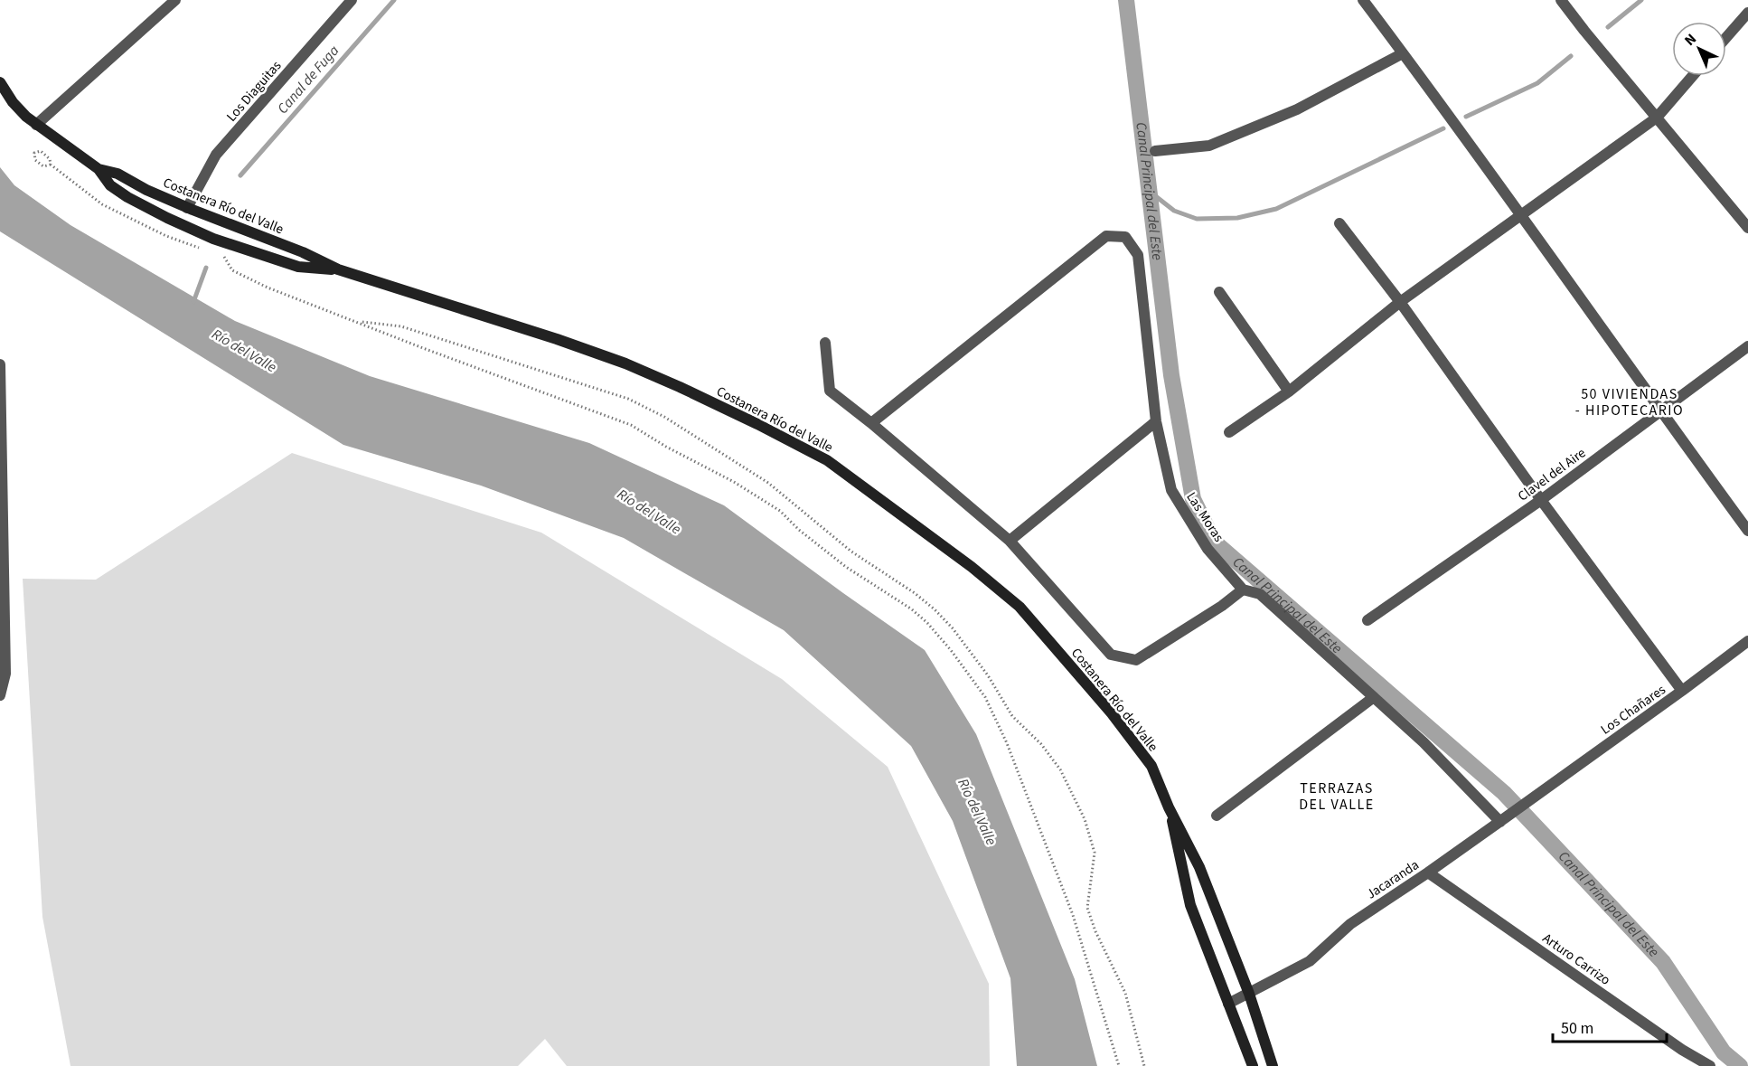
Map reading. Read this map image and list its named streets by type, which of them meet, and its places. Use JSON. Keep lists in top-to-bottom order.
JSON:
{
  "streets": {
    "main road": ["Costanera Río del Valle"],
    "street": [
      "Los Diaguitas",
      "Clavel del Aire",
      "Las Moras",
      "Los Chañares",
      "Jacaranda",
      "Arturo Carrizo"
    ]
  },
  "crossings": [
    ["Los Diaguitas", "Costanera Río del Valle"],
    ["Costanera Río del Valle", "Jacaranda"],
    ["Las Moras", "Jacaranda"],
    ["Los Chañares", "Jacaranda"],
    ["Jacaranda", "Arturo Carrizo"]
  ],
  "districts": ["50 VIVIENDAS - HIPOTECARIO", "TERRAZAS DEL VALLE"],
  "water": ["Canal de Fuga", "Canal Principal del Este", "Río del Valle"],
  "scale_bar": "50 m",
  "north": "top left"
}
